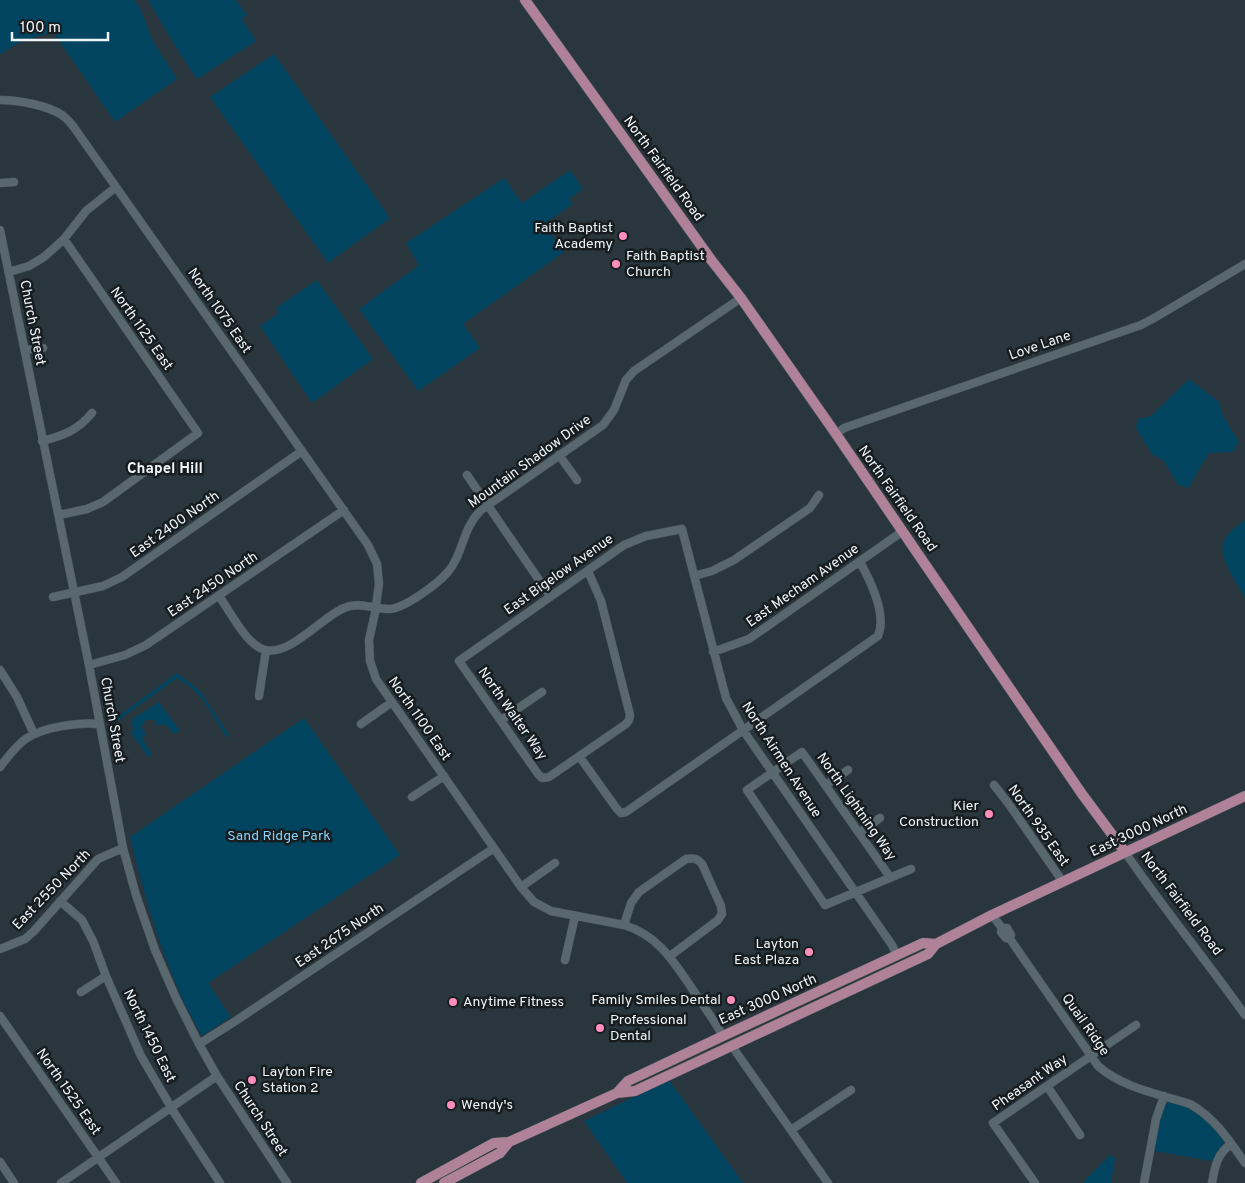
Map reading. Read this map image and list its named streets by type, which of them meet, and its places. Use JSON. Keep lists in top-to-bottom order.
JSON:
{
  "streets": {
    "main road": ["North Fairfield Road", "East 3000 North"],
    "street": [
      "North 1075 East",
      "Church Street",
      "North 1125 East",
      "Love Lane",
      "Mountain Shadow Drive",
      "East 2400 North",
      "East Bigelow Avenue",
      "East 2450 North",
      "East Mecham Avenue",
      "North Walter Way",
      "North 1100 East",
      "North Airmen Avenue",
      "North Lightning Way",
      "North 935 East",
      "East 2550 North",
      "East 2675 North",
      "Quail Ridge",
      "North 1450 East",
      "Pheasant Way",
      "North 1525 East"
    ]
  },
  "crossings": [
    ["North Fairfield Road", "Love Lane"],
    ["North Fairfield Road", "Mountain Shadow Drive"],
    ["North Fairfield Road", "East Mecham Avenue"],
    ["North Fairfield Road", "East 3000 North"],
    ["North 1075 East", "East 2400 North"],
    ["North 1075 East", "East 2450 North"],
    ["North 1075 East", "North 1100 East"],
    ["Church Street", "North 1125 East"],
    ["Church Street", "East 2400 North"],
    ["Church Street", "East 2450 North"],
    ["Church Street", "East 2550 North"],
    ["Church Street", "East 2675 North"],
    ["Mountain Shadow Drive", "North 1100 East"],
    ["East Bigelow Avenue", "North Walter Way"],
    ["East Bigelow Avenue", "North Airmen Avenue"],
    ["East 2450 North", "North 1100 East"],
    ["East Mecham Avenue", "North Airmen Avenue"],
    ["North 1100 East", "East 3000 North"],
    ["North 1100 East", "East 2675 North"],
    ["North Airmen Avenue", "North Lightning Way"],
    ["North Airmen Avenue", "East 3000 North"],
    ["North 935 East", "East 3000 North"],
    ["East 3000 North", "Quail Ridge"],
    ["East 2550 North", "North 1450 East"],
    ["Quail Ridge", "Pheasant Way"]
  ],
  "districts": ["Chapel Hill"],
  "parks": ["Sand Ridge Park"],
  "places": [
    "Faith Baptist Academy",
    "Faith Baptist Church",
    "Kier Construction",
    "Layton East Plaza",
    "Family Smiles Dental",
    "Anytime Fitness",
    "Professional Dental",
    "Layton Fire Station 2",
    "Wendy's"
  ],
  "scale_bar": "100 m"
}
